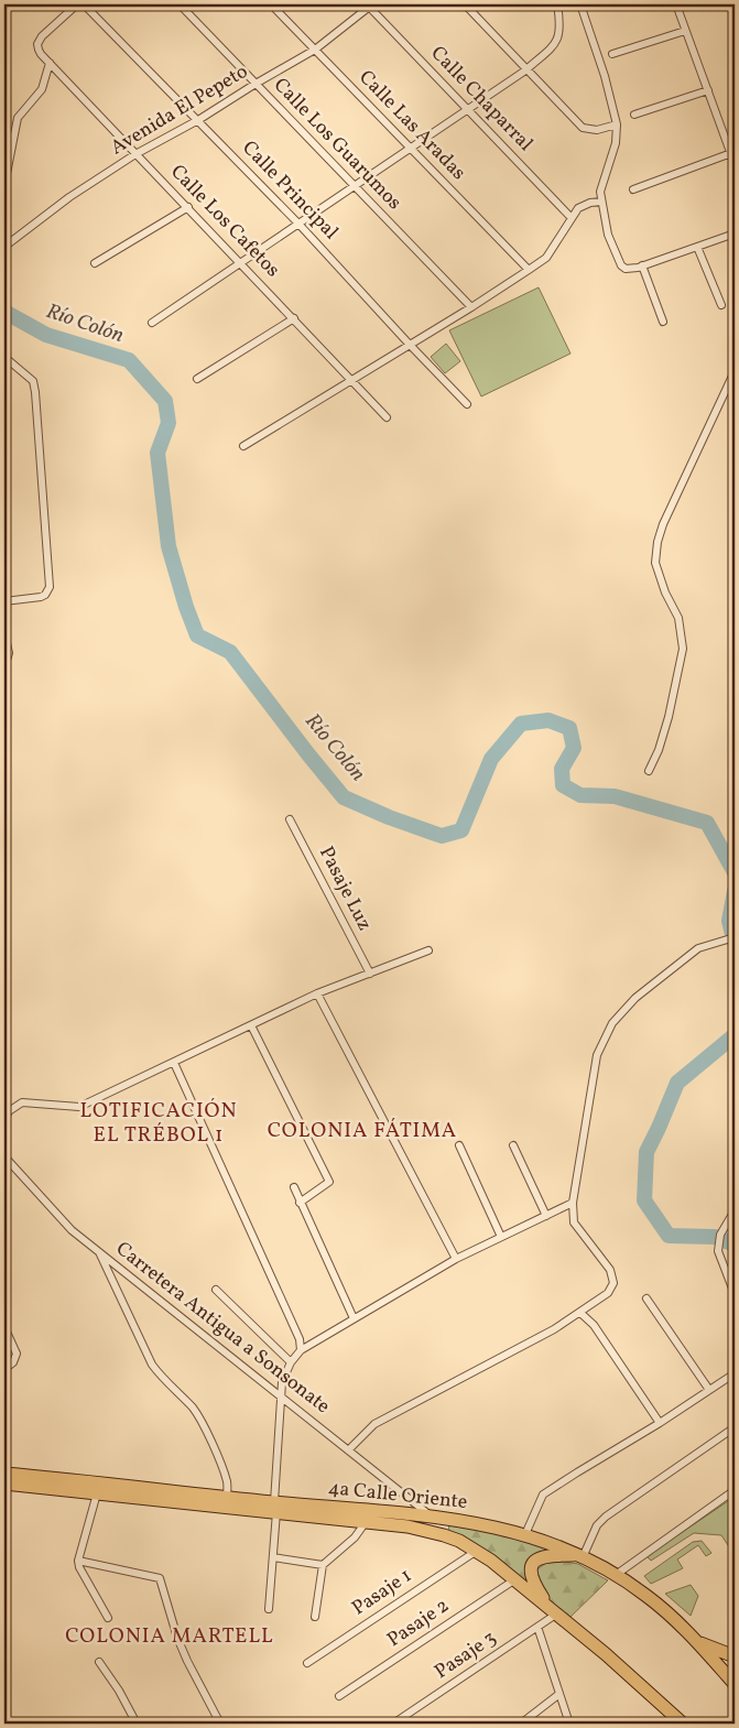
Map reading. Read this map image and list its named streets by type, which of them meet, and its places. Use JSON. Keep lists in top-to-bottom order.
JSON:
{
  "streets": {
    "highway": ["4a Calle Oriente"],
    "street": [
      "Calle Chaparral",
      "Avenida El Pepeto",
      "Calle Las Aradas",
      "Calle Los Guarumos",
      "Calle Principal",
      "Calle Los Cafetos",
      "Pasaje Luz",
      "Carretera Antigua a Sonsonate",
      "Pasaje 1",
      "Pasaje 2",
      "Pasaje 3"
    ]
  },
  "crossings": [
    ["Calle Chaparral", "Avenida El Pepeto"],
    ["Avenida El Pepeto", "Calle Las Aradas"],
    ["Avenida El Pepeto", "Calle Los Guarumos"],
    ["Avenida El Pepeto", "Calle Principal"],
    ["Avenida El Pepeto", "Calle Los Cafetos"],
    ["Carretera Antigua a Sonsonate", "4a Calle Oriente"],
    ["4a Calle Oriente", "Pasaje 1"],
    ["4a Calle Oriente", "Pasaje 2"],
    ["4a Calle Oriente", "Pasaje 3"]
  ],
  "districts": ["LOTIFICACIÓN EL TRÉBOL 1", "COLONIA FÁTIMA", "COLONIA MARTELL"],
  "water": ["Río Colón"]
}
